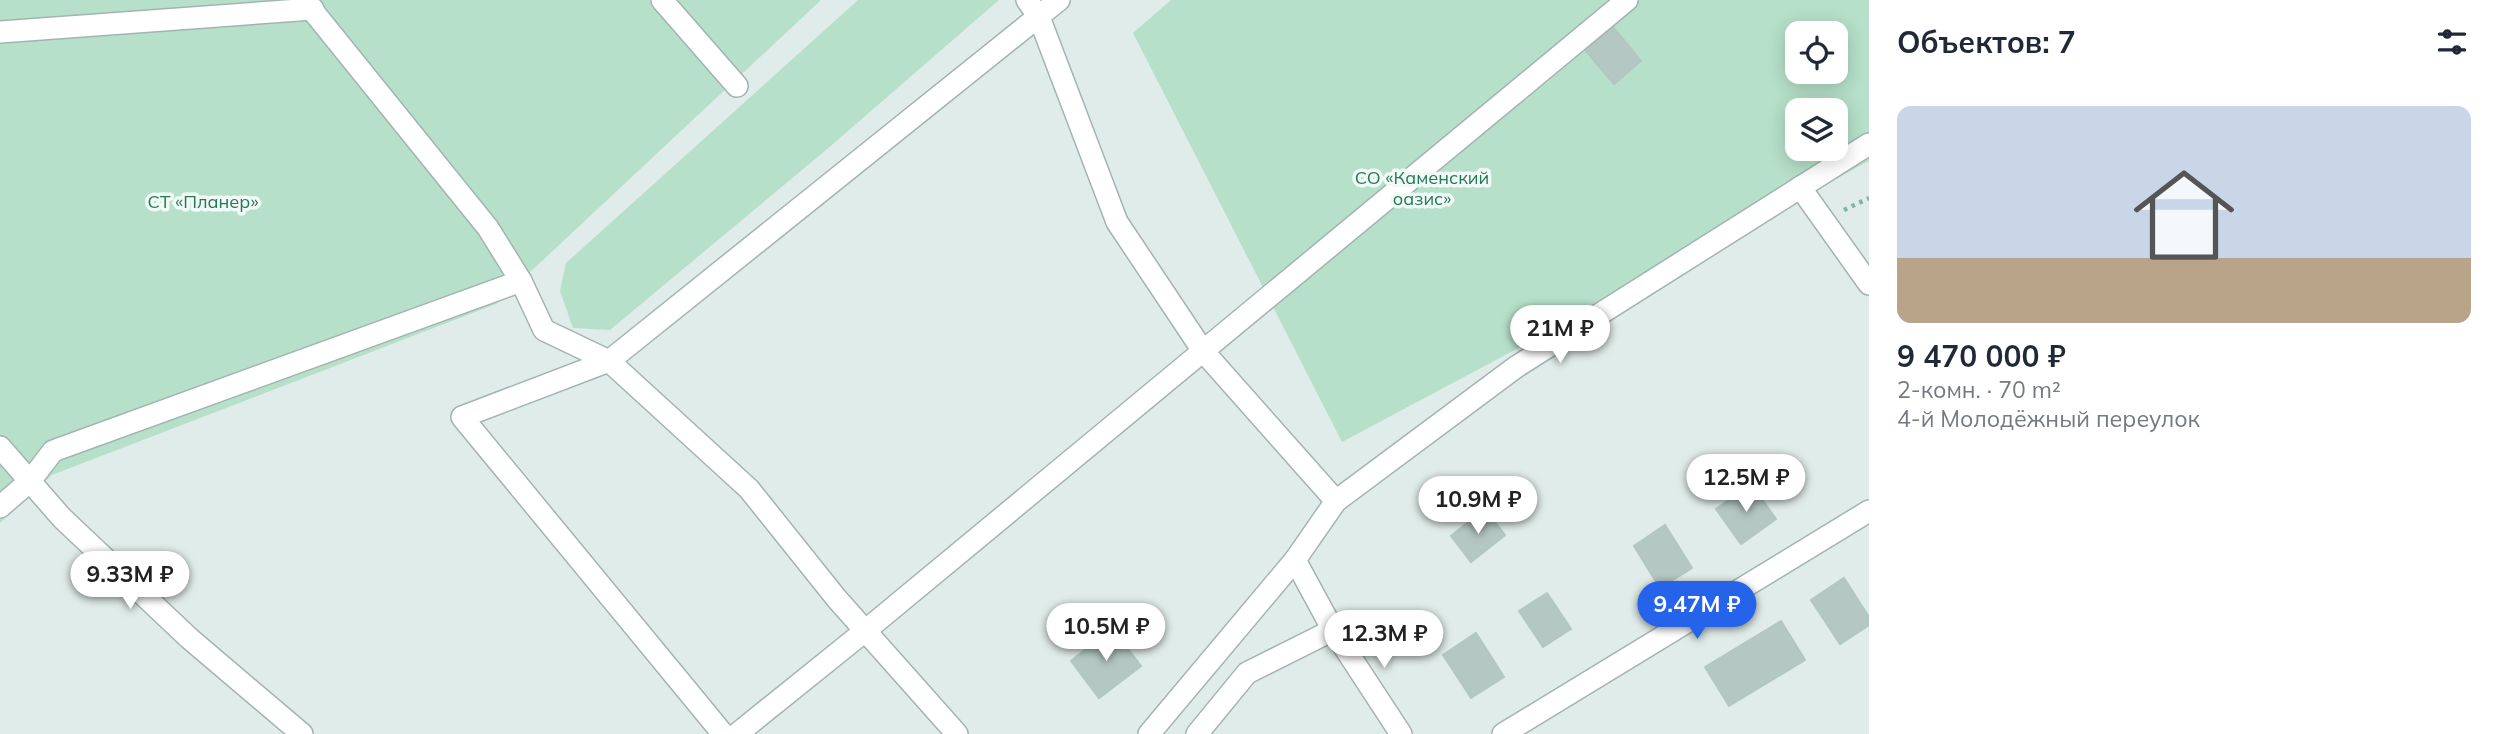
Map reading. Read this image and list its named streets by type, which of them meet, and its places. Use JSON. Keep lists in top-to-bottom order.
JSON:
{
  "parks": ["СО «Каменский оазис»", "СТ «Планер»"],
  "page": {
    "heading": "Объектов: 7",
    "list": [
      {
        "name": "9 470 000 ₽",
        "note": "2-комн. · 70 m² · 4-й Молодёжный переулок"
      }
    ],
    "price": [
      "21M ₽",
      "12.5M ₽",
      "10.9M ₽",
      "9.33M ₽",
      "9.47M ₽",
      "10.5M ₽",
      "12.3M ₽"
    ]
  }
}
